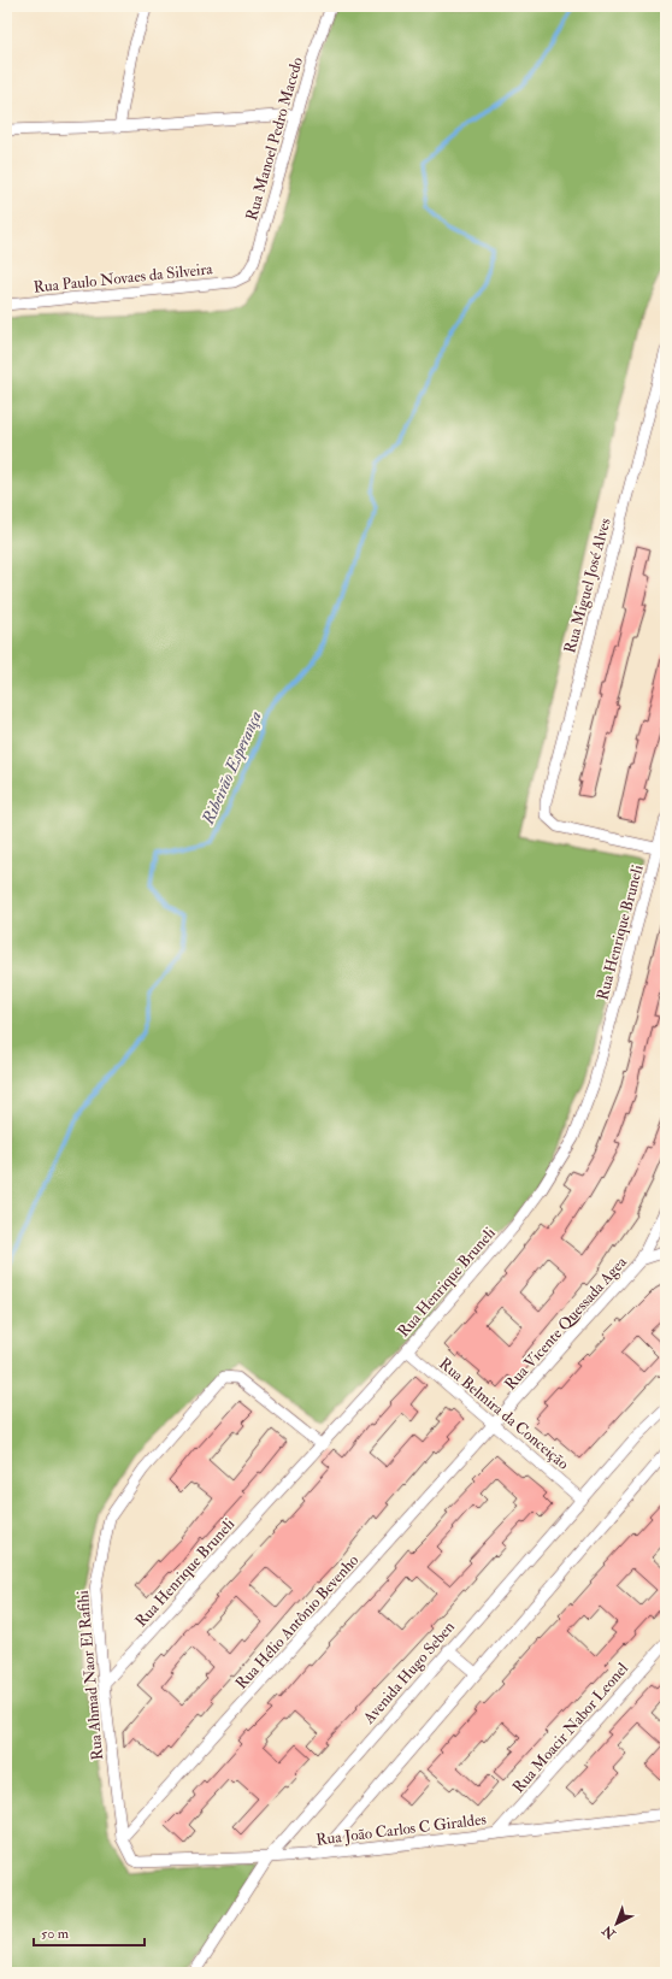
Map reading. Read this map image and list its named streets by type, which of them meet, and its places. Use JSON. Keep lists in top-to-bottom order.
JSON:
{
  "streets": {
    "street": [
      "Rua Manoel Pedro Macedo",
      "Rua Paulo Novaes da Silveira",
      "Rua Miguel José Alves",
      "Rua Henrique Bruneli",
      "Rua Vicente Quessada Agea",
      "Rua Belmira da Conceição",
      "Rua Hélio Antônio Bevenho",
      "Avenida Hugo Seben",
      "Rua Ahmad Naor El Rafihi",
      "Rua Moacir Nabor Leonel",
      "Rua João Carlos C Giraldes"
    ]
  },
  "crossings": [
    ["Rua Manoel Pedro Macedo", "Rua Paulo Novaes da Silveira"],
    ["Rua Miguel José Alves", "Rua Henrique Bruneli"],
    ["Rua Henrique Bruneli", "Rua Belmira da Conceição"],
    ["Rua Henrique Bruneli", "Rua Ahmad Naor El Rafihi"],
    ["Rua Vicente Quessada Agea", "Rua Belmira da Conceição"],
    ["Rua Vicente Quessada Agea", "Rua Hélio Antônio Bevenho"],
    ["Rua Belmira da Conceição", "Rua Hélio Antônio Bevenho"],
    ["Rua Belmira da Conceição", "Avenida Hugo Seben"],
    ["Rua Hélio Antônio Bevenho", "Rua Ahmad Naor El Rafihi"],
    ["Avenida Hugo Seben", "Rua João Carlos C Giraldes"],
    ["Rua Ahmad Naor El Rafihi", "Rua João Carlos C Giraldes"],
    ["Rua Moacir Nabor Leonel", "Rua João Carlos C Giraldes"]
  ],
  "water": ["Ribeirão Esperança"],
  "scale_bar": "50 m",
  "north": "bottom left"
}
